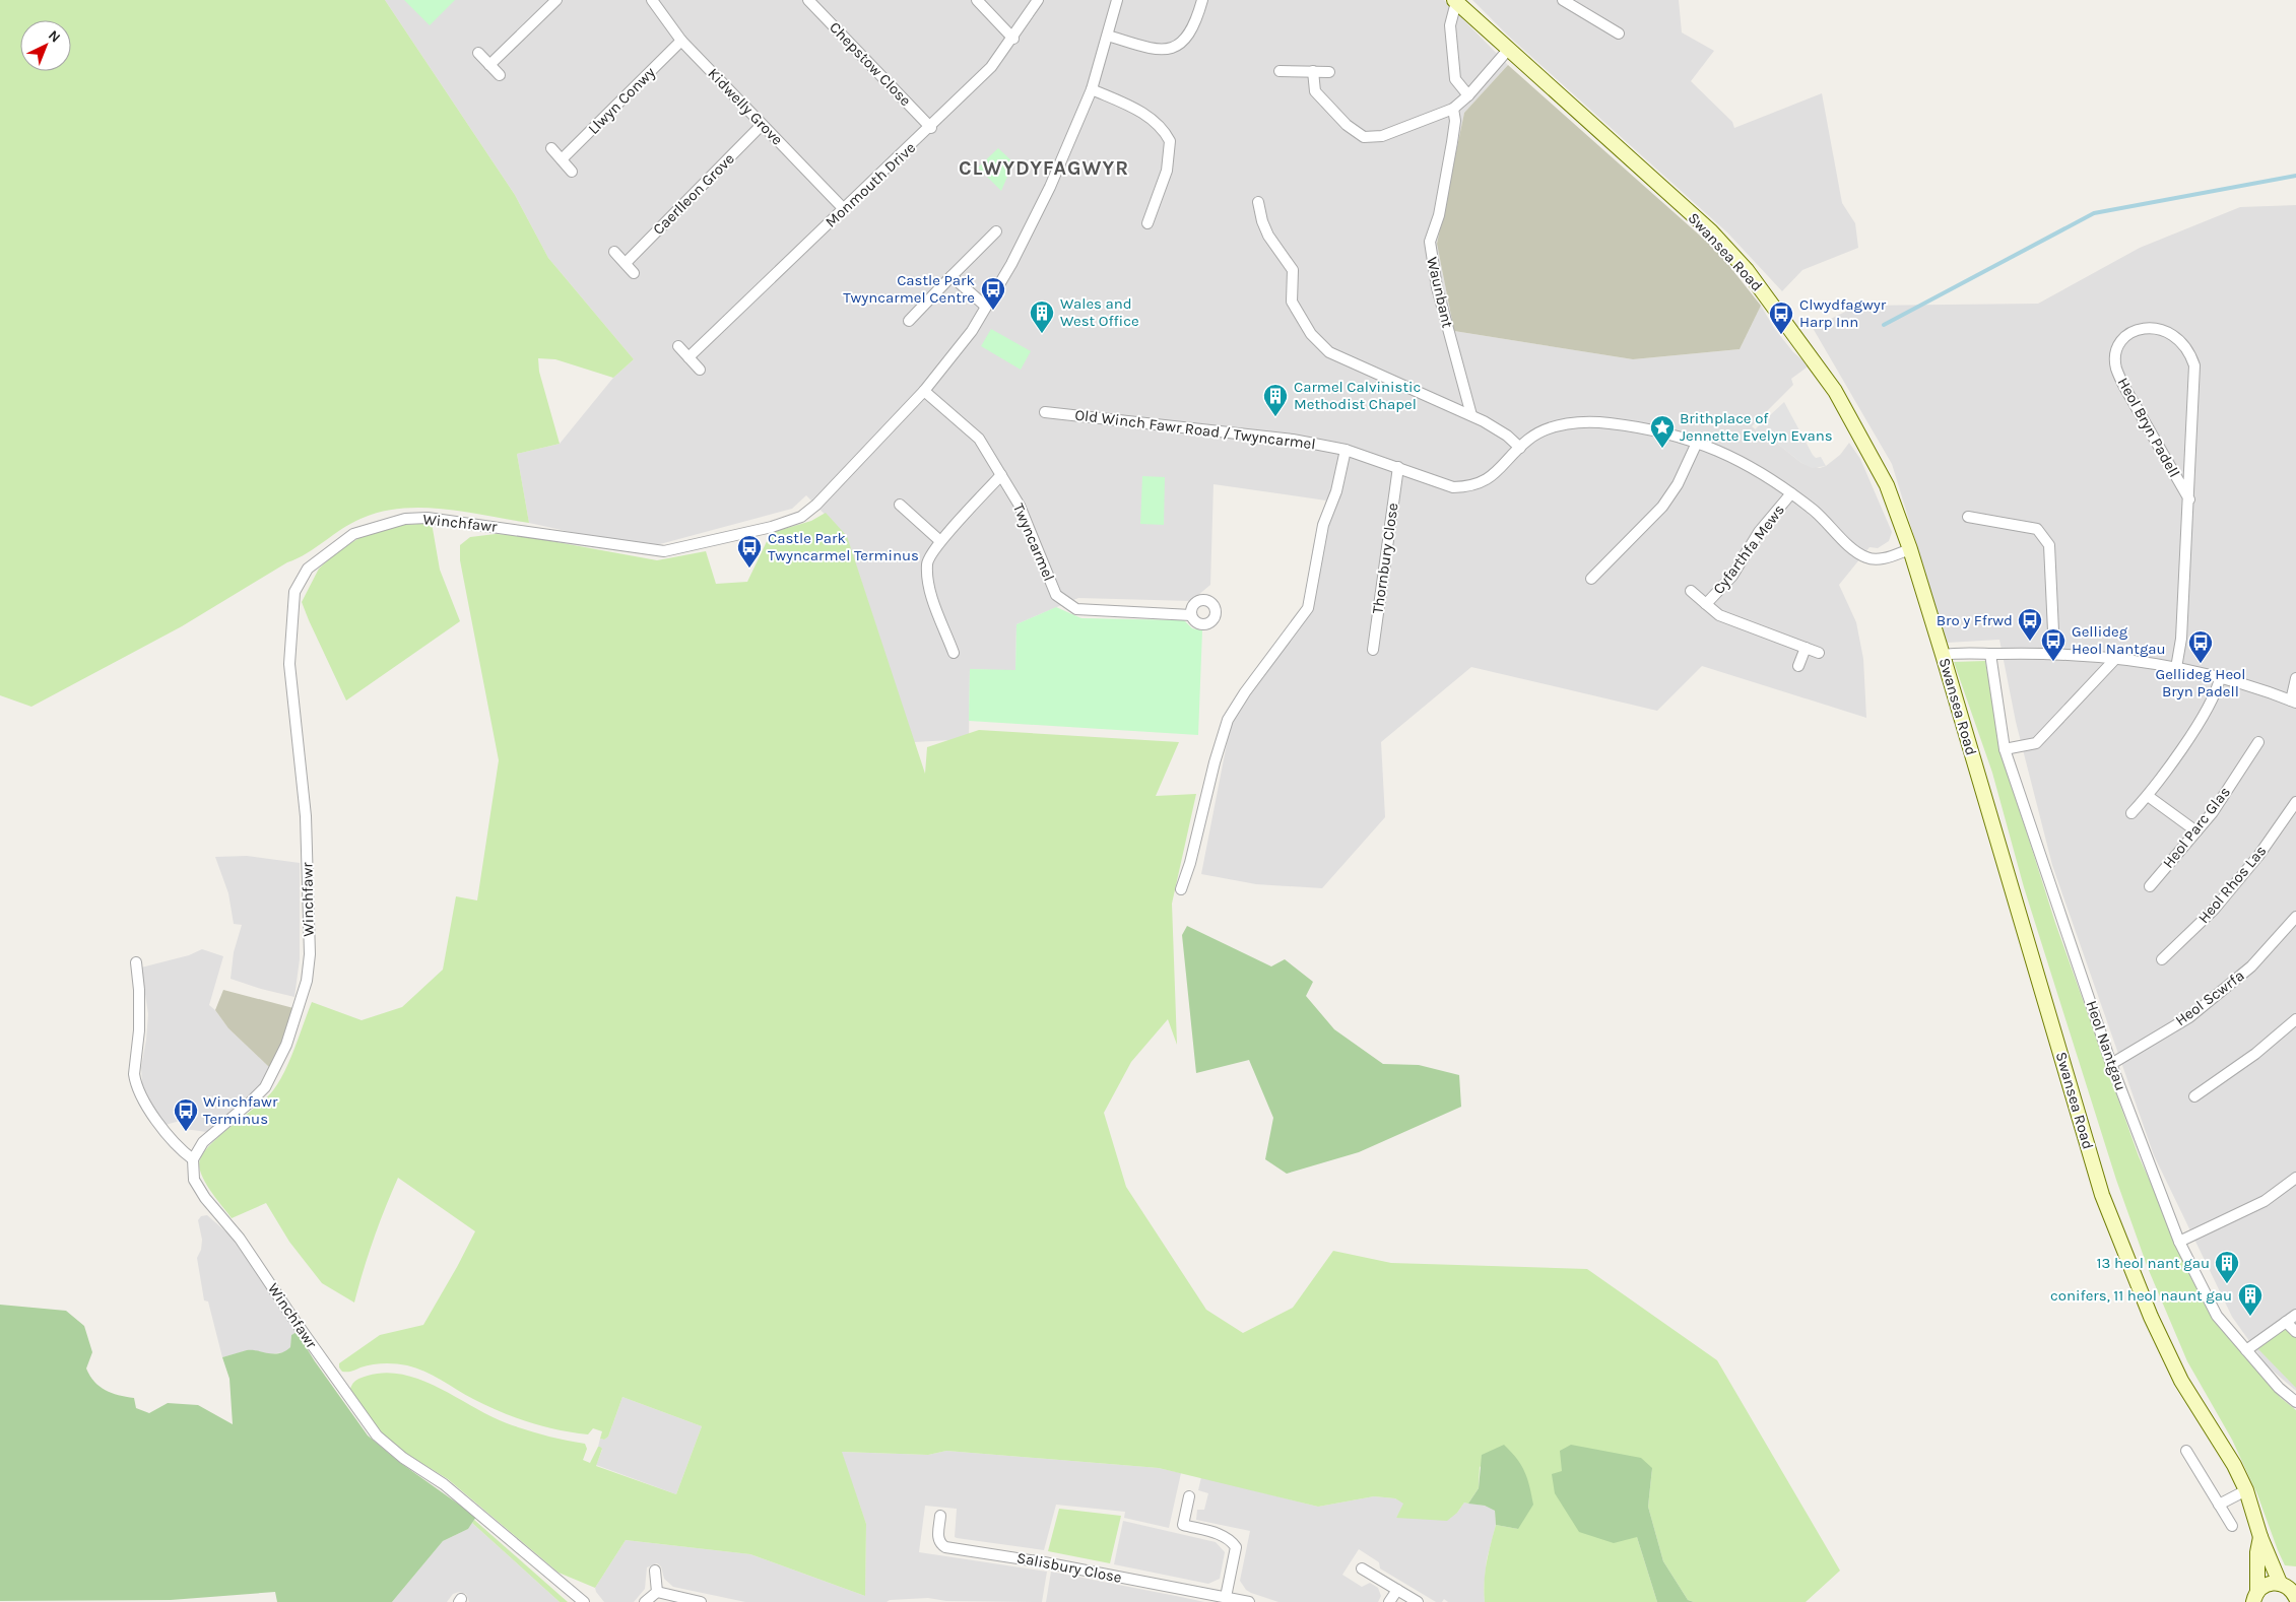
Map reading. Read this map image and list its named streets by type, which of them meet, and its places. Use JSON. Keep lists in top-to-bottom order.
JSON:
{
  "streets": {
    "street": [
      "Chepstow Close",
      "Llwyn Conwy",
      "Kidwelly Grove",
      "Monmouth Drive",
      "Caerlleon Grove",
      "Swansea Road",
      "Waunbant",
      "Heol Bryn Padell",
      "Old Winch Fawr Road / Twyncarmel",
      "Winchfawr",
      "Twyncarmel",
      "Cyfarthfa Mews",
      "Thornbury Close",
      "Heol Parc Glas",
      "Heol Rhos Las",
      "Heol Scwrfa",
      "Heol Nantgau",
      "Salisbury Close"
    ]
  },
  "crossings": [
    ["Chepstow Close", "Monmouth Drive"],
    ["Llwyn Conwy", "Kidwelly Grove"],
    ["Kidwelly Grove", "Monmouth Drive"],
    ["Kidwelly Grove", "Caerlleon Grove"],
    ["Swansea Road", "Old Winch Fawr Road / Twyncarmel"],
    ["Old Winch Fawr Road / Twyncarmel", "Cyfarthfa Mews"],
    ["Old Winch Fawr Road / Twyncarmel", "Thornbury Close"],
    ["Winchfawr", "Twyncarmel"],
    ["Heol Scwrfa", "Heol Nantgau"]
  ],
  "districts": ["CLWYDYFAGWYR"],
  "places": {
    "bus stop": [
      "Castle Park Twyncarmel Centre",
      "Clwydfagwyr Harp Inn",
      "Castle Park Twyncarmel Terminus",
      "Bro y Ffrwd",
      "Gellideg Heol Nantgau",
      "Gellideg Heol Bryn Padell",
      "Winchfawr Terminus"
    ],
    "building": [
      "Wales and West Office",
      "Carmel Calvinistic Methodist Chapel",
      "13 heol nant gau",
      "conifers, 11 heol naunt gau"
    ],
    "place": ["Brithplace of Jennette Evelyn Evans"]
  },
  "north": "top right"
}
